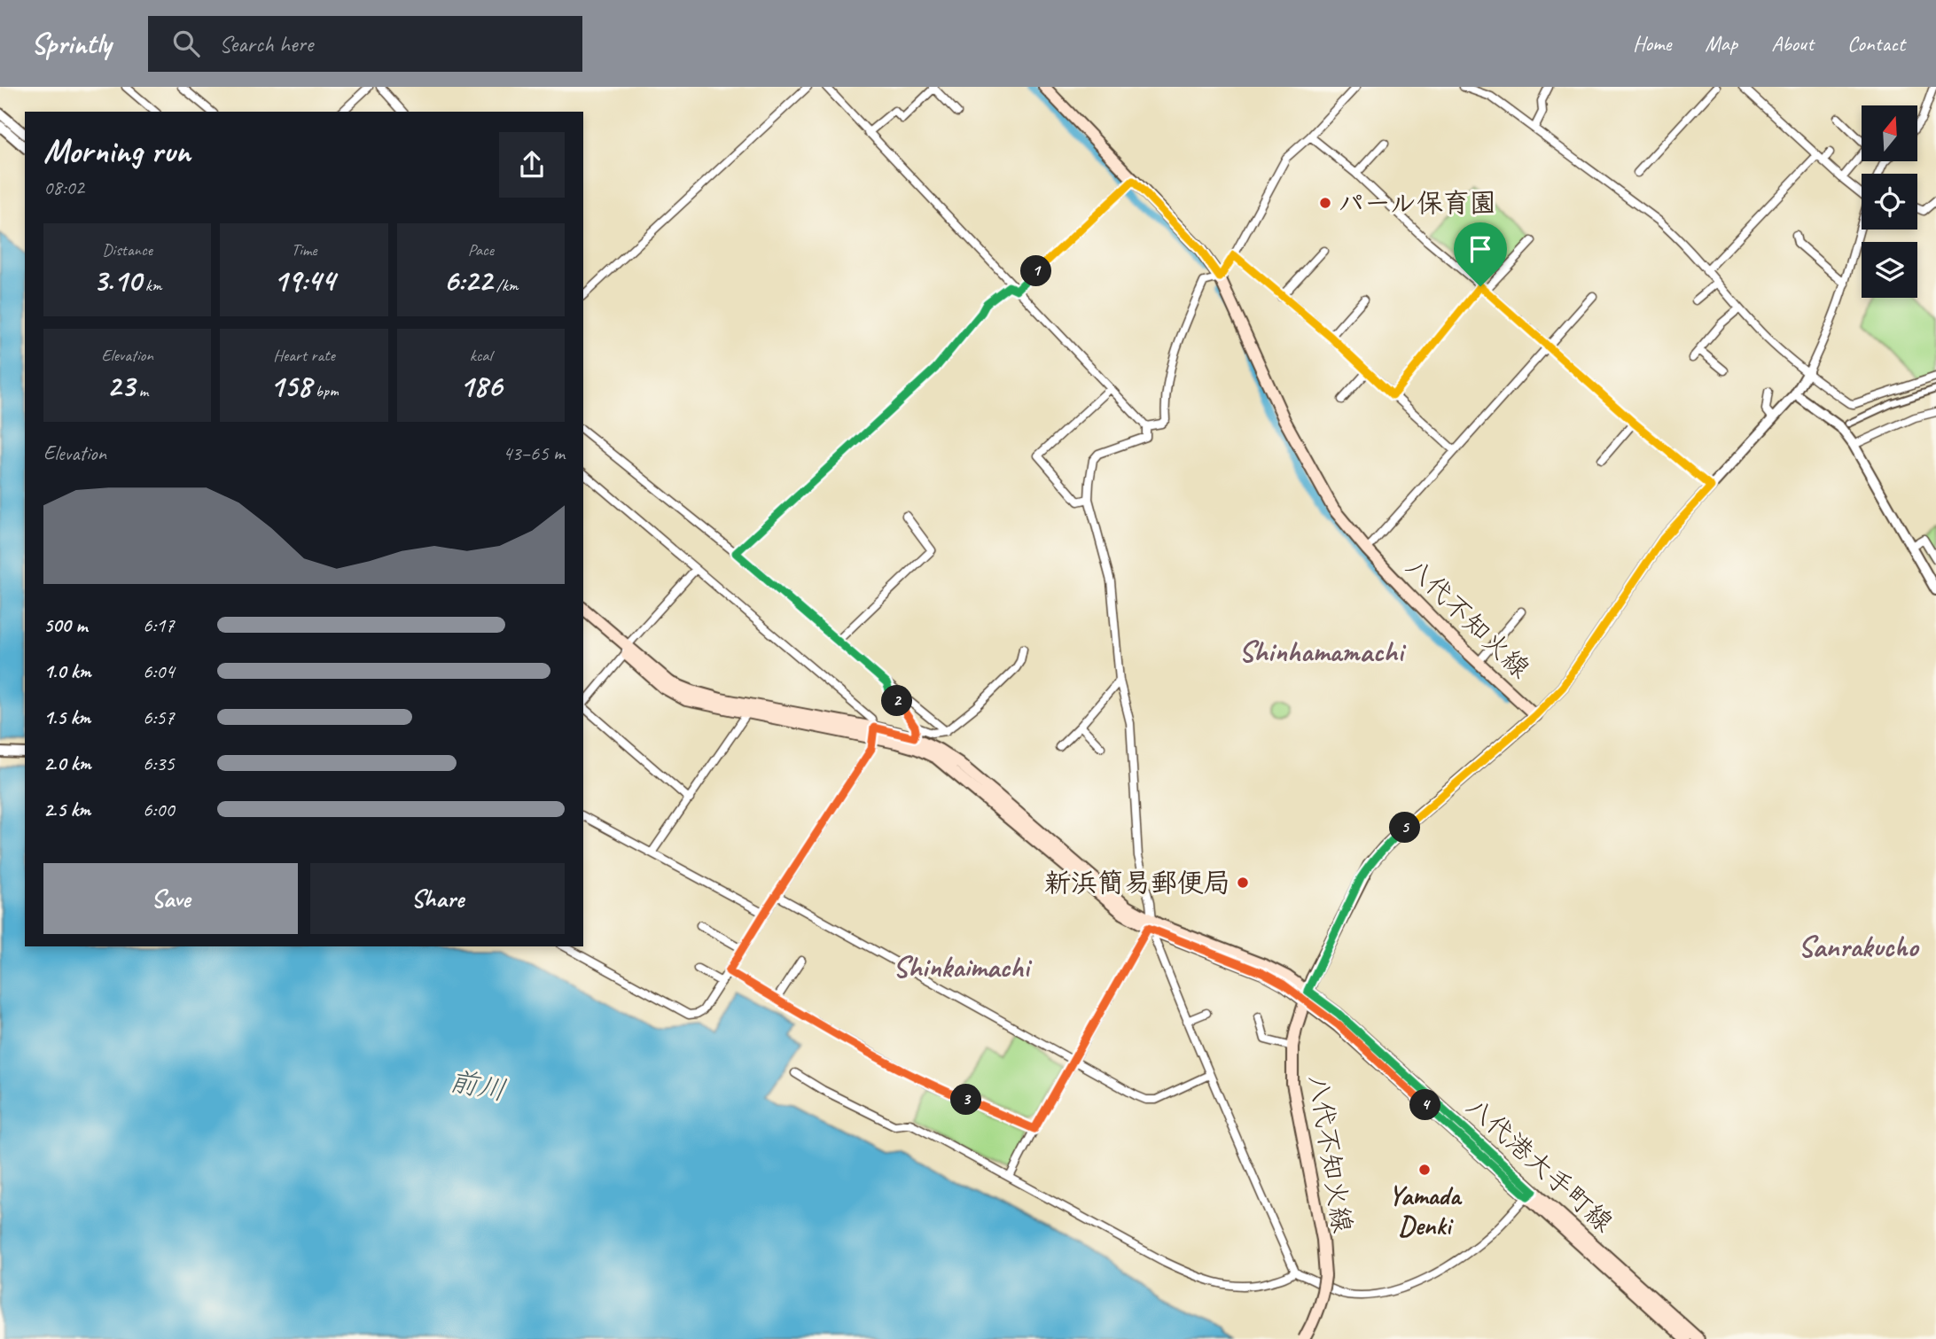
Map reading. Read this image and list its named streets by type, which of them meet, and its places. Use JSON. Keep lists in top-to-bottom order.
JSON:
{
  "streets": {
    "main road": ["八代不知火線", "八代港大手町線"]
  },
  "crossings": [
    ["八代不知火線", "八代港大手町線"]
  ],
  "districts": ["Shinhamamachi", "Sanrakucho", "Shinkaimachi"],
  "water": ["前川"],
  "places": ["パール保育園", "新浜簡易郵便局", "Yamada Denki"],
  "north": "top",
  "page": {
    "header": "Sprintly",
    "search": "Search here",
    "nav": [
      "Home",
      "Map",
      "About",
      "Contact"
    ],
    "heading": ["Morning run", "08:02"],
    "stats": [
      ["Distance", "3.10 km"],
      ["Time", "19:44"],
      ["Pace", "6:22 /km"],
      ["Elevation", "23 m"],
      ["Heart rate", "158 bpm"],
      ["kcal", "186"]
    ],
    "pins": [
      "1",
      "2",
      "5",
      "3",
      "4"
    ],
    "chart": ["Elevation", "43–65 m"],
    "list": [
      {
        "name": "500 m",
        "note": "6:17"
      },
      {
        "name": "1.0 km",
        "note": "6:04"
      },
      {
        "name": "1.5 km",
        "note": "6:57"
      },
      {
        "name": "2.0 km",
        "note": "6:35"
      },
      {
        "name": "2.5 km",
        "note": "6:00"
      }
    ],
    "buttons": ["Save", "Share"]
  }
}
